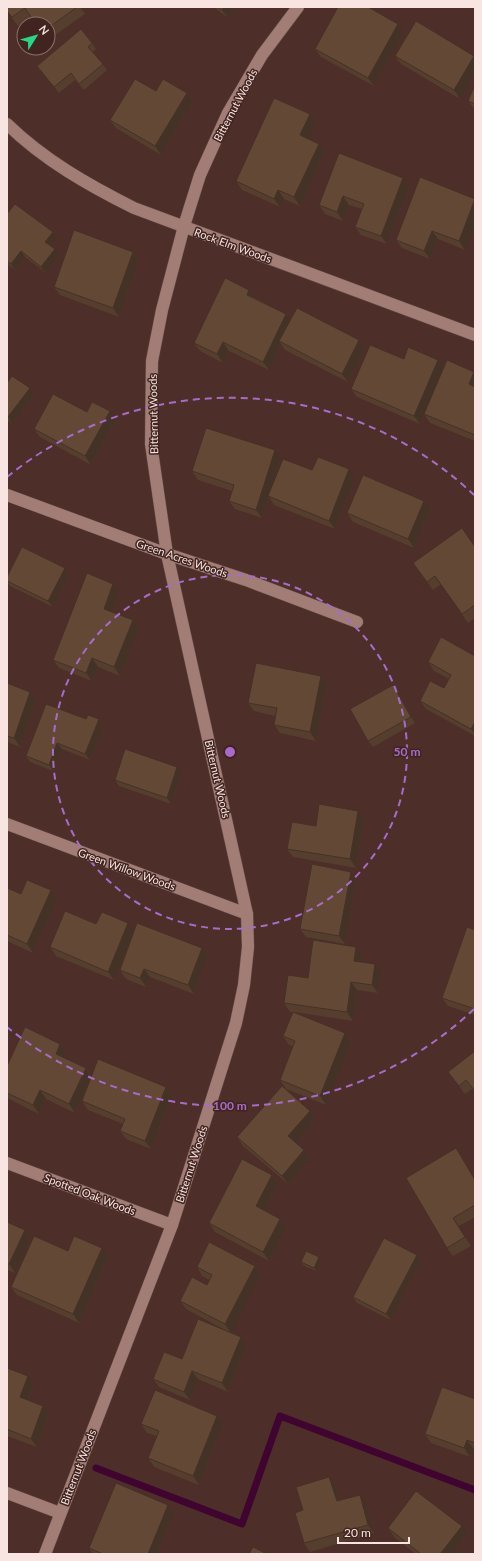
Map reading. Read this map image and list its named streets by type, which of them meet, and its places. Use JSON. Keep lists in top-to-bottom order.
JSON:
{
  "streets": {
    "street": [
      "Bitternut Woods",
      "Rock Elm Woods",
      "Green Acres Woods",
      "Green Willow Woods",
      "Spotted Oak Woods"
    ]
  },
  "crossings": [
    ["Bitternut Woods", "Rock Elm Woods"],
    ["Bitternut Woods", "Green Acres Woods"],
    ["Bitternut Woods", "Green Willow Woods"],
    ["Bitternut Woods", "Spotted Oak Woods"]
  ],
  "scale_bar": "20 m",
  "north": "top right",
  "rings": ["50 m", "100 m"]
}
